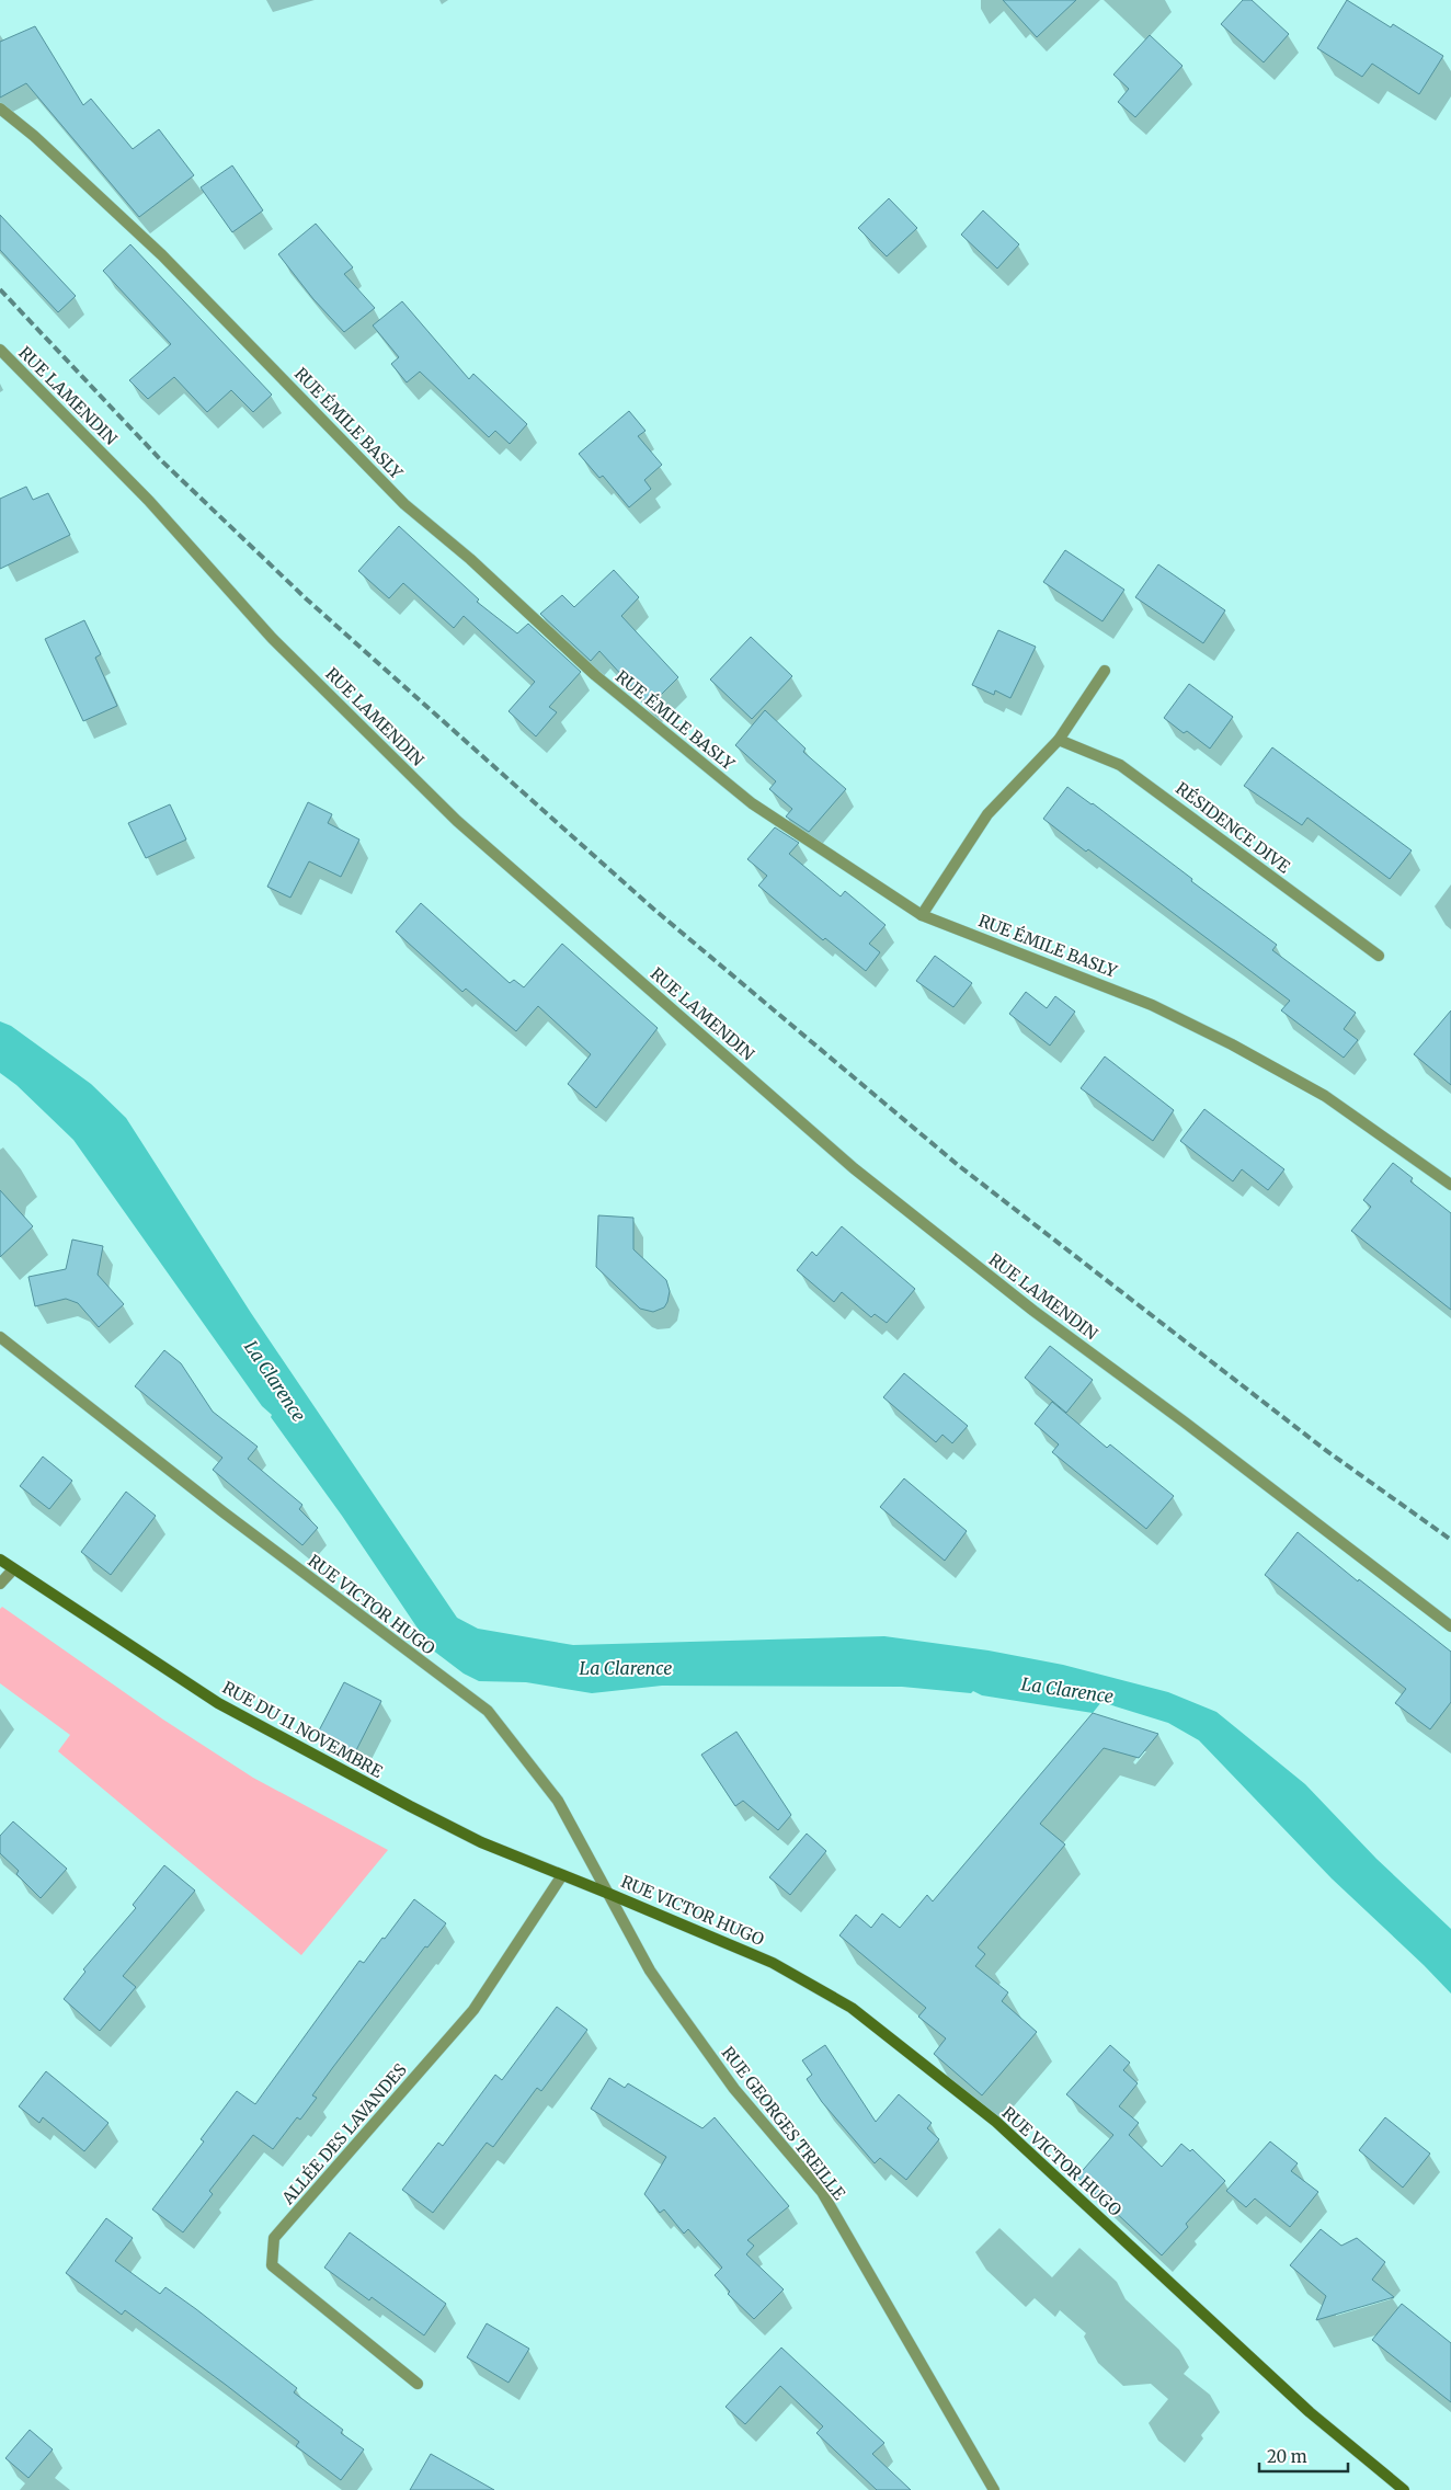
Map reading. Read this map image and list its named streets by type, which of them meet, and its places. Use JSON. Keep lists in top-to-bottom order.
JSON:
{
  "streets": {
    "main road": ["RUE VICTOR HUGO", "RUE DU 11 NOVEMBRE"],
    "street": [
      "RUE LAMENDIN",
      "RUE ÉMILE BASLY",
      "RÉSIDENCE DIVE",
      "RUE GEORGES TREILLE",
      "ALLÉE DES LAVANDES"
    ]
  },
  "crossings": [
    ["RUE VICTOR HUGO", "RUE DU 11 NOVEMBRE"],
    ["RUE VICTOR HUGO", "RUE GEORGES TREILLE"],
    ["RUE DU 11 NOVEMBRE", "RUE GEORGES TREILLE"],
    ["RUE DU 11 NOVEMBRE", "ALLÉE DES LAVANDES"]
  ],
  "water": ["La Clarence"],
  "scale_bar": "20 m"
}
